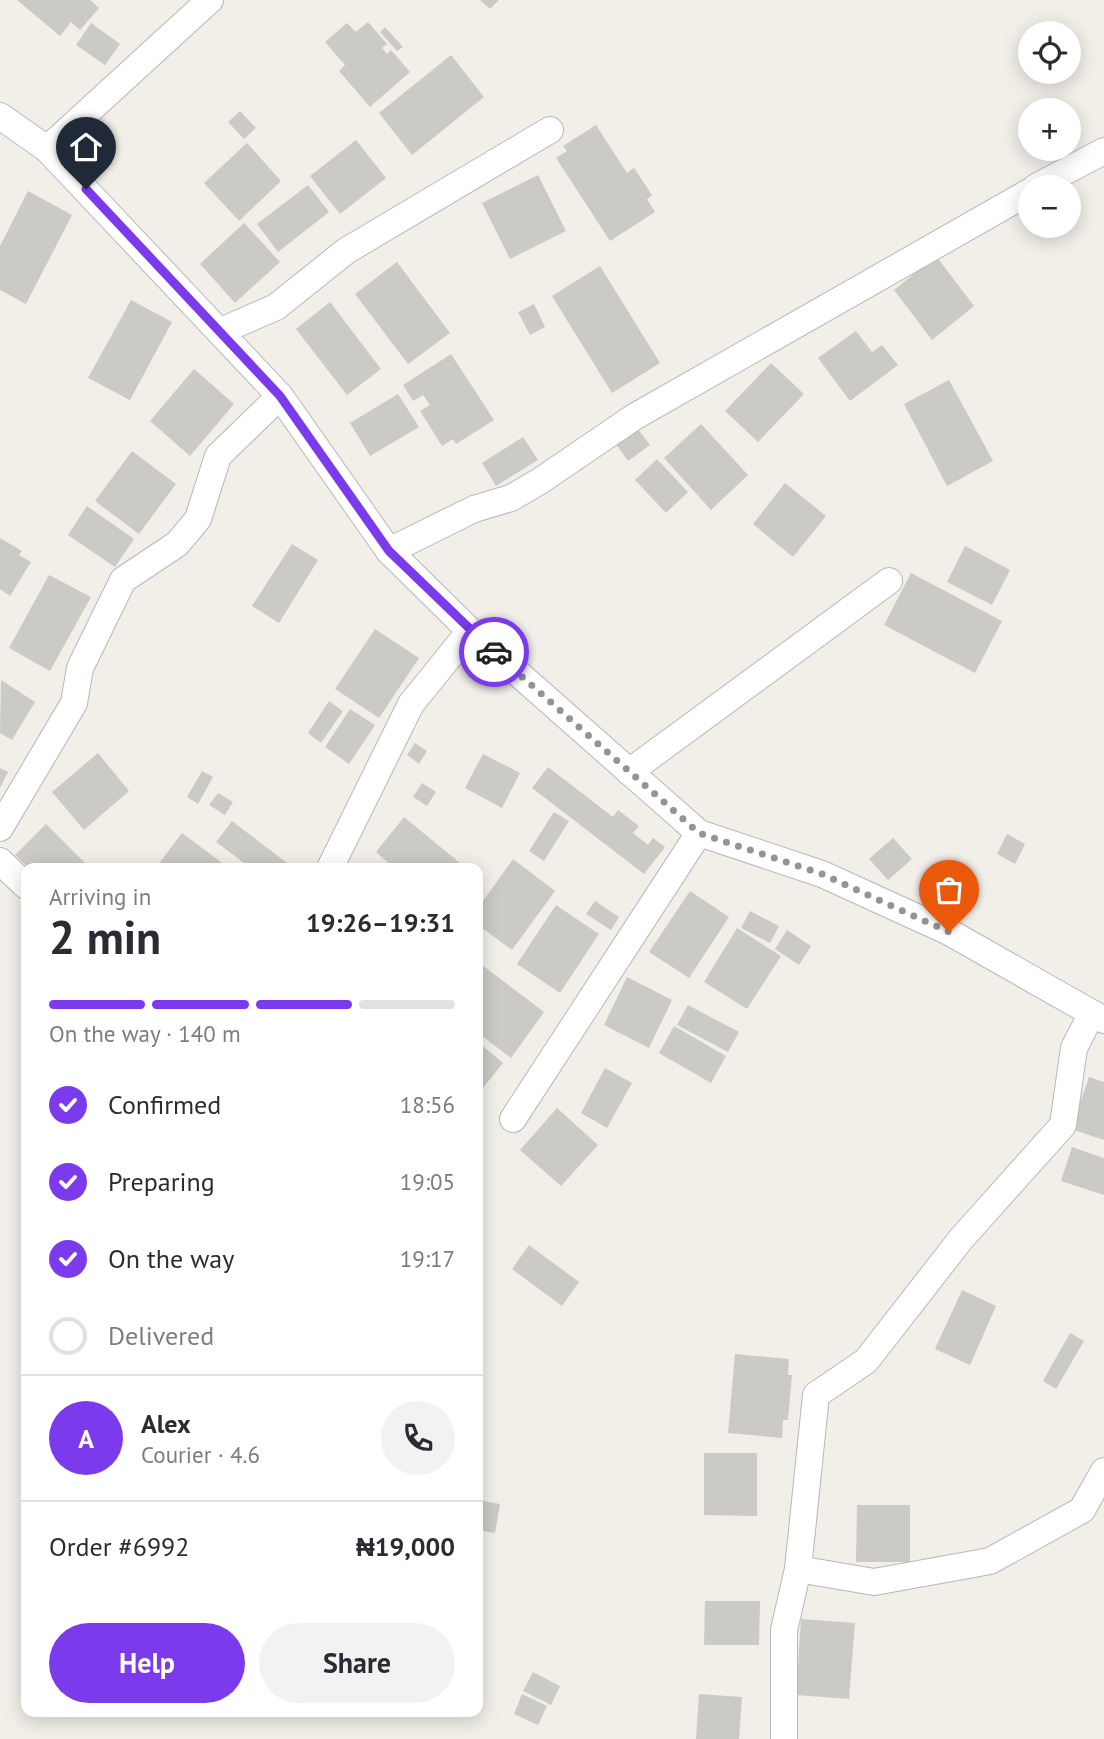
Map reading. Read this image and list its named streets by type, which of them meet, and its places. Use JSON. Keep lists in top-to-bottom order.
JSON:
{
  "page": {
    "map_buttons": ["+", "−"],
    "heading": ["2 min", "Arriving in", "19:26–19:31"],
    "panel": [
      "Alex",
      "Courier · 4.6",
      "Order #6992",
      "₦19,000"
    ],
    "bar": "On the way · 140 m",
    "list": [
      ["Confirmed", "18:56"],
      ["Preparing", "19:05"],
      ["On the way", "19:17"],
      "Delivered"
    ],
    "round": "A",
    "buttons": ["Help", "Share"]
  }
}
